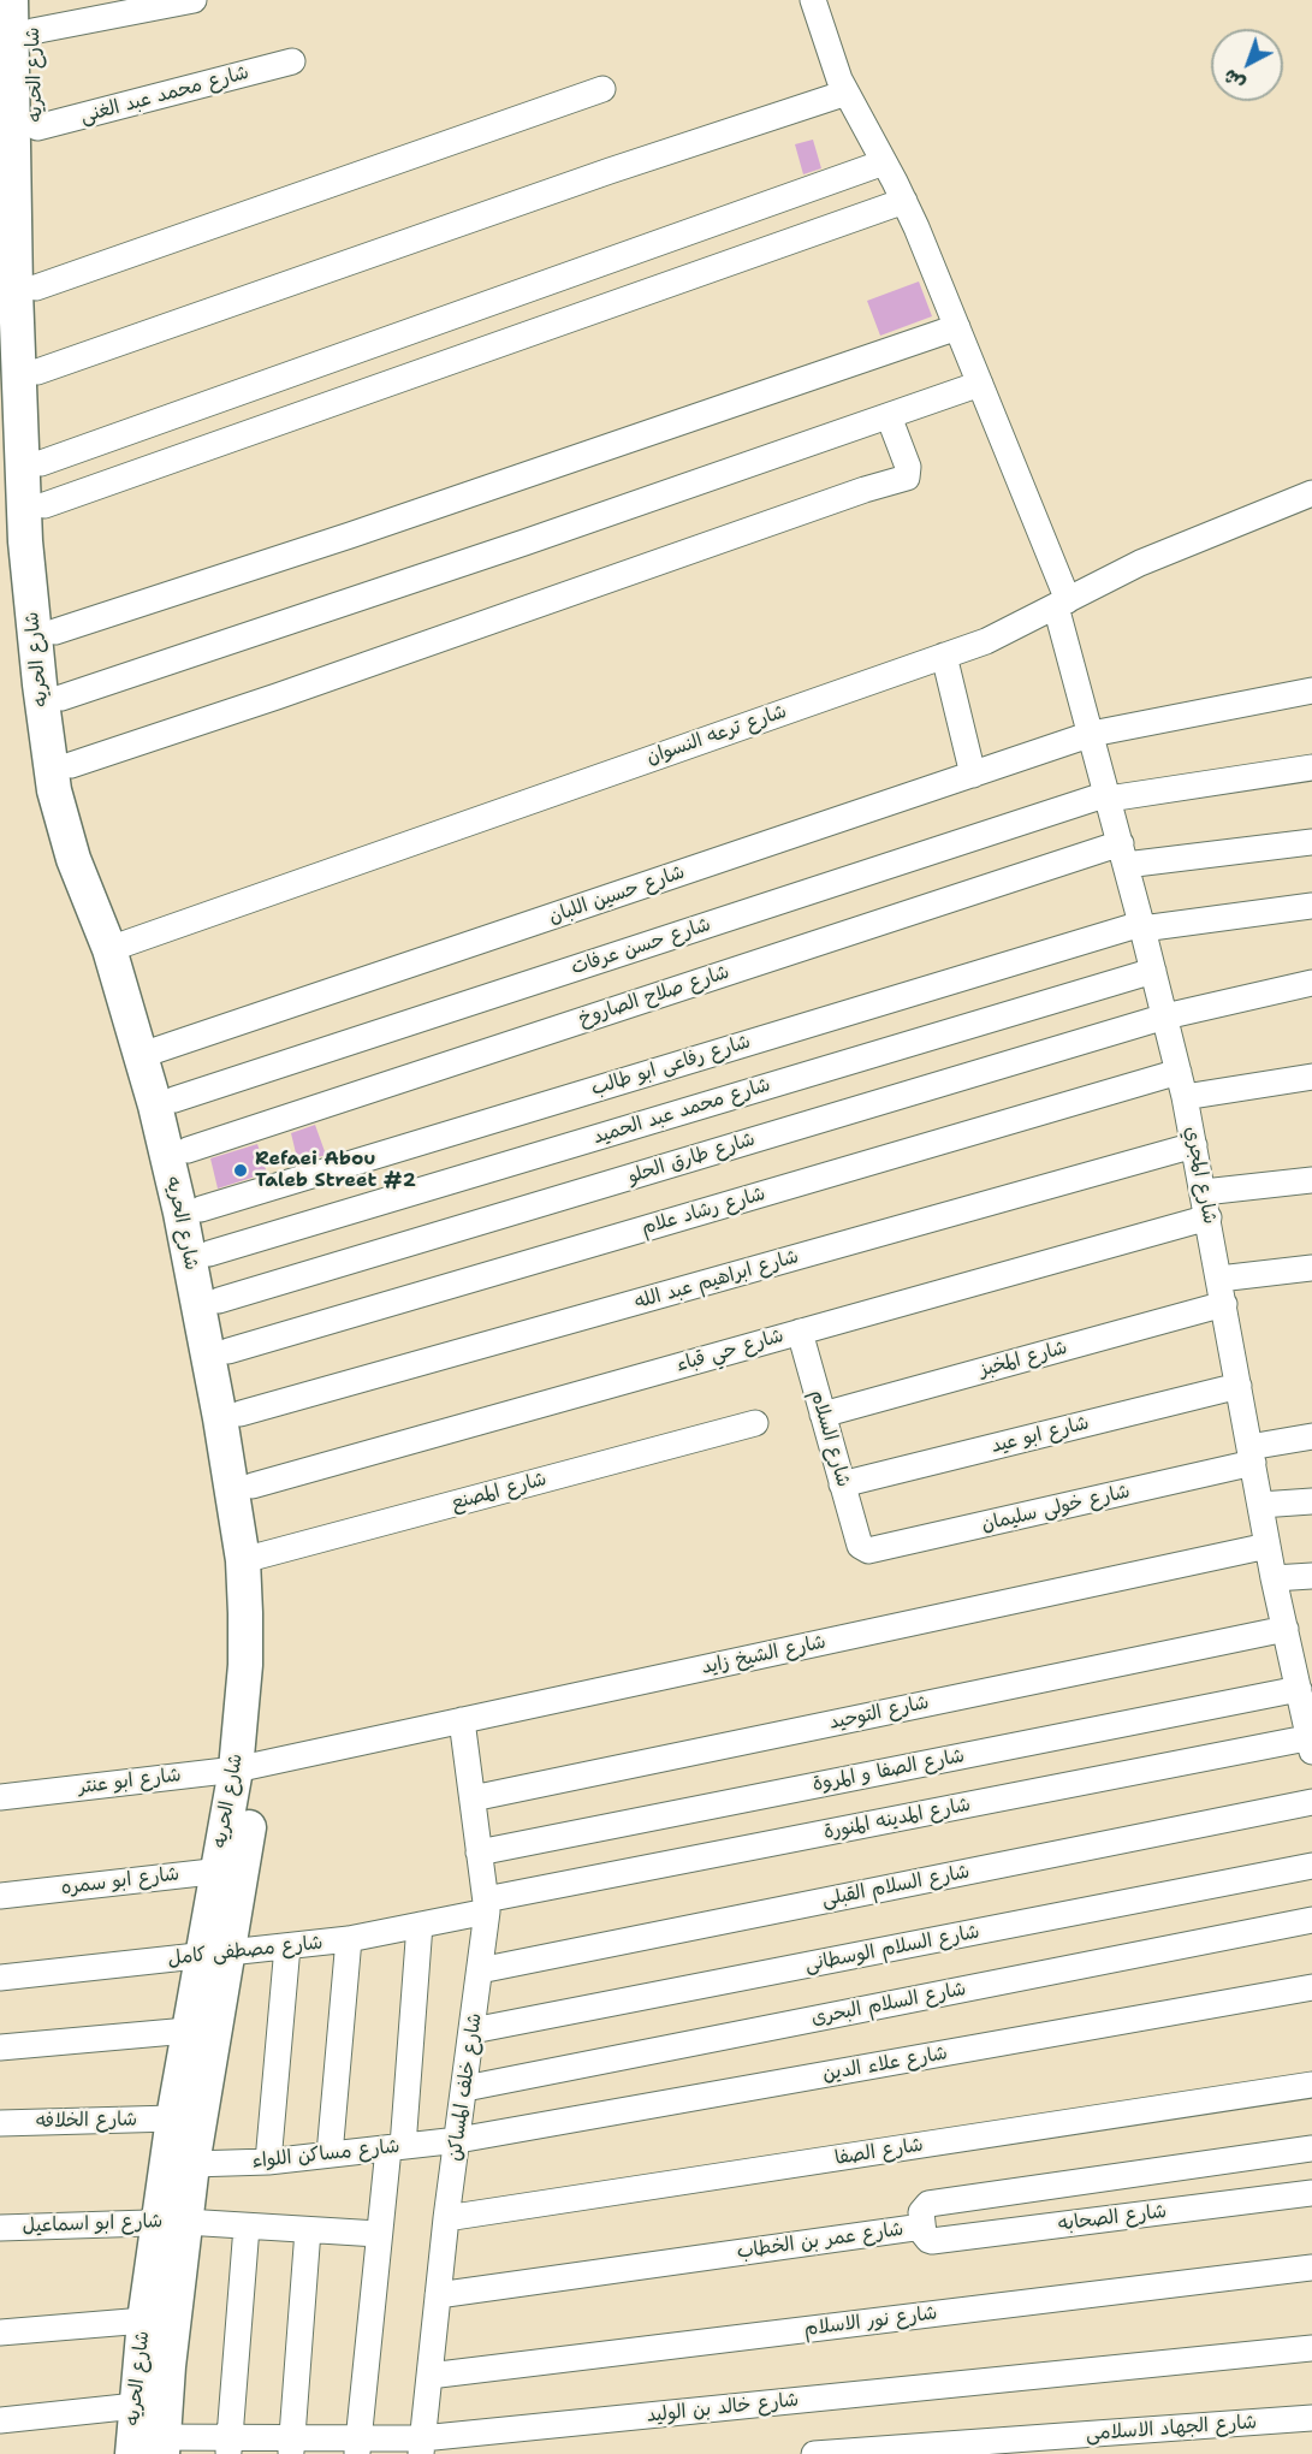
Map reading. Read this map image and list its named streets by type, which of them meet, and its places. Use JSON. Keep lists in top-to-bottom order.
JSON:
{
  "streets": {
    "main road": ["شارع الحريه"],
    "street": [
      "شارع محمد عبد الغنى",
      "شارع ترعه النسوان",
      "شارع حسين اللبان",
      "شارع حسن عرفات",
      "شارع صلاح الصاروخ",
      "شارع رفاعى ابو طالب",
      "شارع محمد عبد الحميد",
      "شارع طارق الحلو",
      "شارع المجري",
      "شارع رشاد علام",
      "شارع ابراهيم عبد الله",
      "شارع حي قباء",
      "شارع المخبز",
      "شارع ابو عيد",
      "شارع السلام",
      "شارع المصنع",
      "شارع خولى سليمان",
      "شارع الشيخ زايد",
      "شارع التوحيد",
      "شارع الصفا و المروة",
      "شارع ابو عنتر",
      "شارع المدينه المنورة",
      "شارع ابو سمره",
      "شارع السلام القبلى",
      "شارع السلام الوسطانى",
      "شارع مصطفى كامل",
      "شارع السلام البحرى",
      "شارع علاء الدين",
      "شارع خلف المساكن",
      "شارع الخلافه",
      "شارع الصفا",
      "شارع مساكن اللواء",
      "شارع الصحابه",
      "شارع ابو اسماعيل",
      "شارع عمر بن الخطاب",
      "شارع نور الاسلام",
      "شارع خالد بن الوليد",
      "شارع الجهاد الاسلامى"
    ]
  },
  "crossings": [
    ["شارع الحريه", "شارع محمد عبد الغنى"],
    ["شارع الحريه", "شارع ترعه النسوان"],
    ["شارع الحريه", "شارع حسين اللبان"],
    ["شارع الحريه", "شارع حسن عرفات"],
    ["شارع الحريه", "شارع صلاح الصاروخ"],
    ["شارع الحريه", "شارع رفاعى ابو طالب"],
    ["شارع الحريه", "شارع محمد عبد الحميد"],
    ["شارع الحريه", "شارع طارق الحلو"],
    ["شارع الحريه", "شارع رشاد علام"],
    ["شارع الحريه", "شارع ابراهيم عبد الله"],
    ["شارع الحريه", "شارع حي قباء"],
    ["شارع الحريه", "شارع المصنع"],
    ["شارع الحريه", "شارع الشيخ زايد"],
    ["شارع الحريه", "شارع ابو عنتر"],
    ["شارع الحريه", "شارع ابو سمره"],
    ["شارع الحريه", "شارع مصطفى كامل"],
    ["شارع الحريه", "شارع الخلافه"],
    ["شارع الحريه", "شارع مساكن اللواء"],
    ["شارع الحريه", "شارع ابو اسماعيل"],
    ["شارع الحريه", "شارع خالد بن الوليد"],
    ["شارع ترعه النسوان", "شارع المجري"],
    ["شارع حسين اللبان", "شارع المجري"],
    ["شارع حسن عرفات", "شارع المجري"],
    ["شارع صلاح الصاروخ", "شارع المجري"],
    ["شارع رفاعى ابو طالب", "شارع المجري"],
    ["شارع محمد عبد الحميد", "شارع المجري"],
    ["شارع طارق الحلو", "شارع المجري"],
    ["شارع المجري", "شارع رشاد علام"],
    ["شارع المجري", "شارع ابراهيم عبد الله"],
    ["شارع المجري", "شارع حي قباء"],
    ["شارع المجري", "شارع المخبز"],
    ["شارع المجري", "شارع ابو عيد"],
    ["شارع المجري", "شارع خولى سليمان"],
    ["شارع المجري", "شارع الشيخ زايد"],
    ["شارع المجري", "شارع التوحيد"],
    ["شارع المجري", "شارع الصفا و المروة"],
    ["شارع المجري", "شارع المدينه المنورة"],
    ["شارع حي قباء", "شارع السلام"],
    ["شارع المخبز", "شارع السلام"],
    ["شارع ابو عيد", "شارع السلام"],
    ["شارع السلام", "شارع خولى سليمان"],
    ["شارع الشيخ زايد", "شارع ابو عنتر"],
    ["شارع الشيخ زايد", "شارع خلف المساكن"],
    ["شارع التوحيد", "شارع خلف المساكن"],
    ["شارع الصفا و المروة", "شارع خلف المساكن"],
    ["شارع المدينه المنورة", "شارع مصطفى كامل"],
    ["شارع المدينه المنورة", "شارع خلف المساكن"],
    ["شارع السلام القبلى", "شارع خلف المساكن"],
    ["شارع السلام الوسطانى", "شارع خلف المساكن"],
    ["شارع مصطفى كامل", "شارع خلف المساكن"],
    ["شارع السلام البحرى", "شارع خلف المساكن"],
    ["شارع علاء الدين", "شارع خلف المساكن"],
    ["شارع علاء الدين", "شارع مساكن اللواء"],
    ["شارع خلف المساكن", "شارع الصفا"],
    ["شارع خلف المساكن", "شارع مساكن اللواء"],
    ["شارع خلف المساكن", "شارع عمر بن الخطاب"],
    ["شارع خلف المساكن", "شارع نور الاسلام"],
    ["شارع خلف المساكن", "شارع خالد بن الوليد"],
    ["شارع الصحابه", "شارع عمر بن الخطاب"]
  ],
  "places": ["Refaei Abou Taleb Street #2"],
  "north": "bottom left"
}
